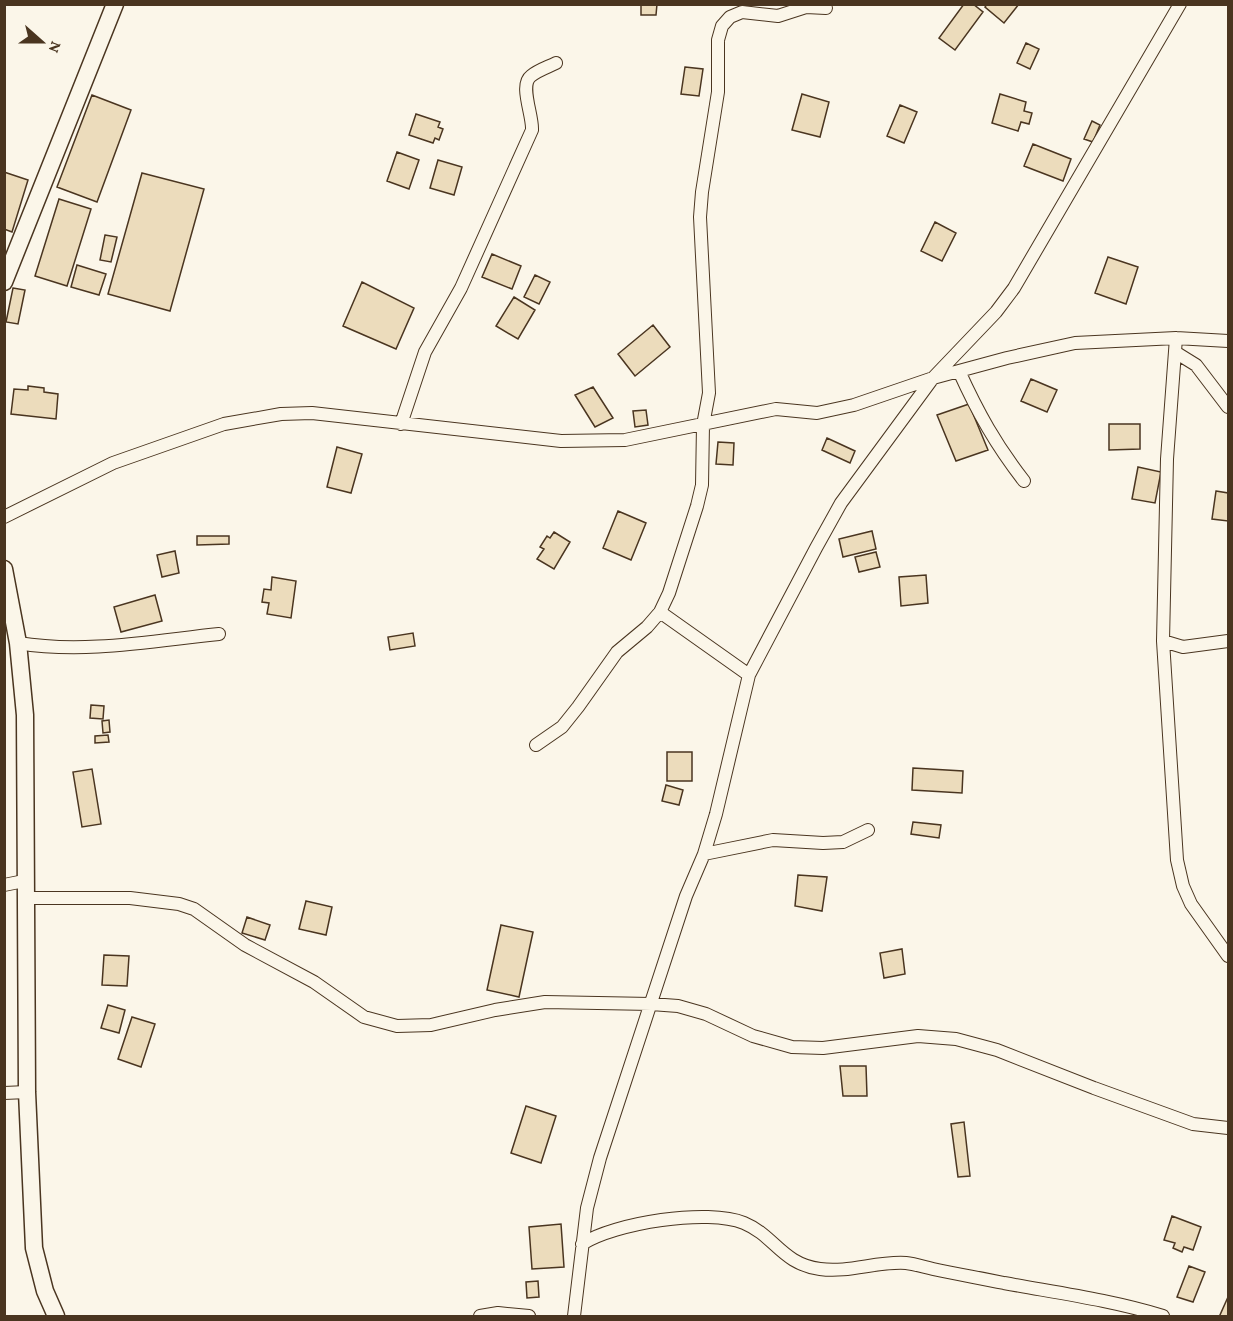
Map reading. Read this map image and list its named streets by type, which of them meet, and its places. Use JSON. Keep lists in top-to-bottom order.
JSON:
{
  "north": "right"
}
